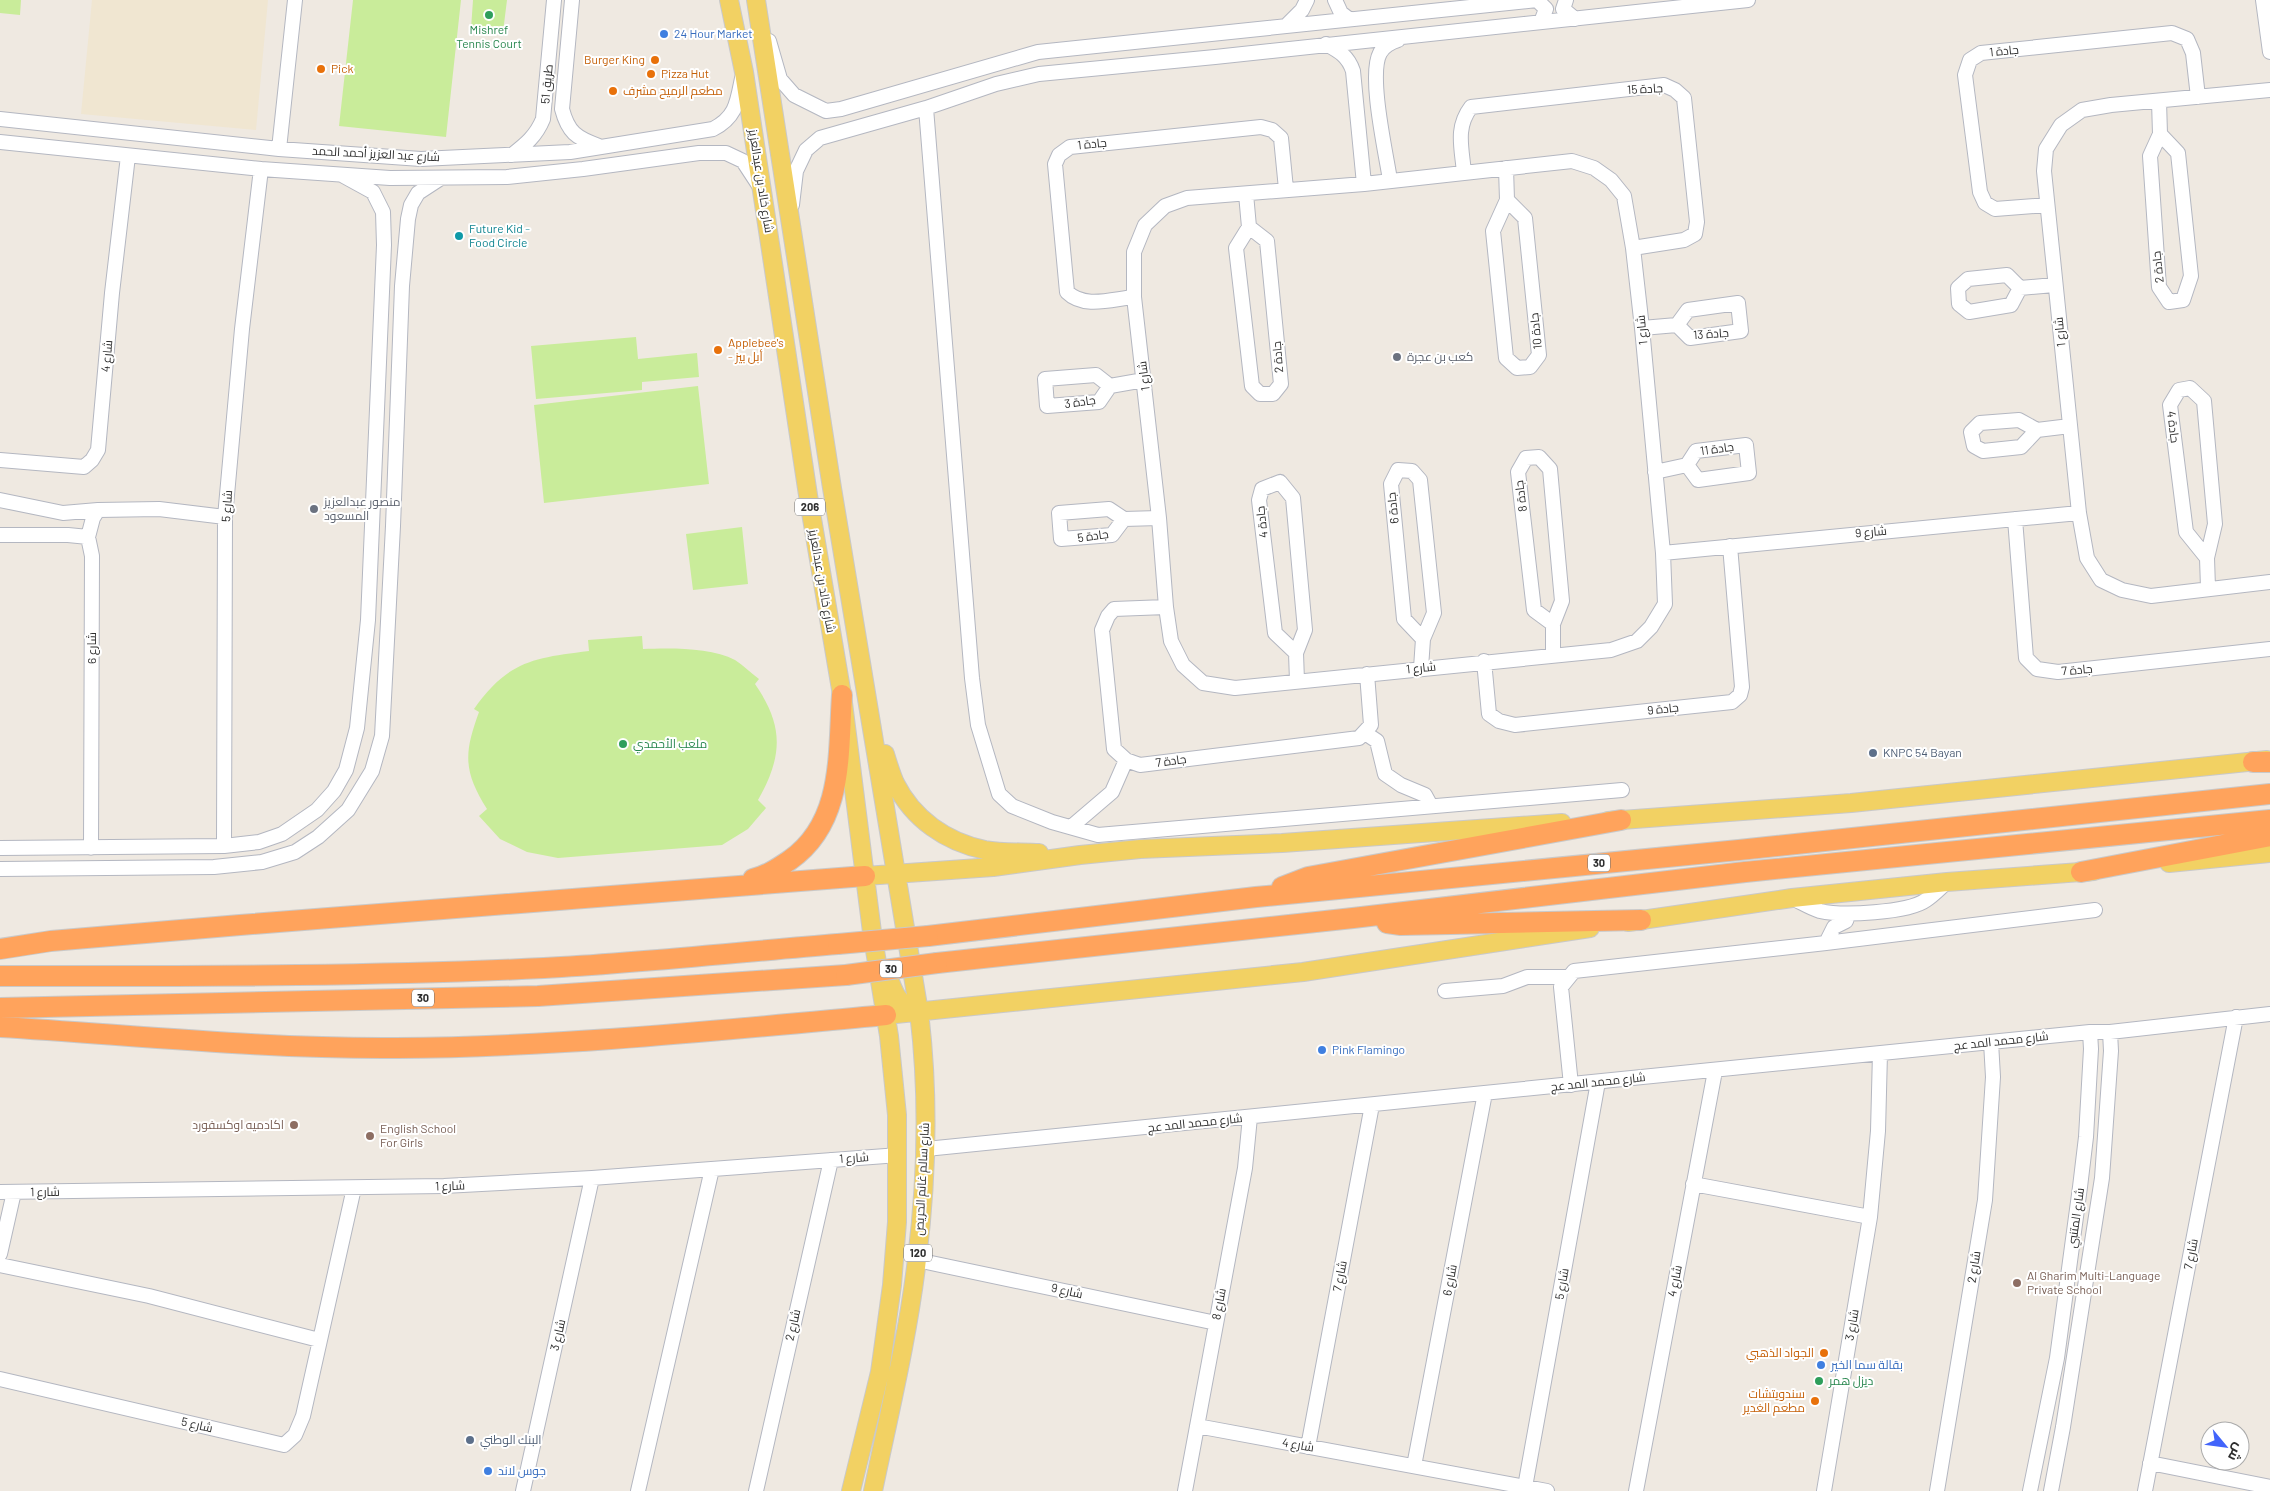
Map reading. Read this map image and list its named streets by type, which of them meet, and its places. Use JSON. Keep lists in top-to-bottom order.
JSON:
{
  "streets": {
    "highway": ["30"],
    "main road": [
      "شارع خالد بن عبدالعزيز",
      "206",
      "شارع سالم غانم الحريص",
      "120"
    ],
    "street": [
      "جادة 1",
      "طريق 51",
      "جادة 15",
      "شارع عبد العزيز أحمد الحمد",
      "جادة 2",
      "شارع 1",
      "جادة 10",
      "جادة 13",
      "شارع 4",
      "جادة 3",
      "جادة 4",
      "جادة 11",
      "جادة 8",
      "شارع 5",
      "جادة 6",
      "شارع 9",
      "جادة 5",
      "شارع 6",
      "جادة 7",
      "جادة 9",
      "شارع محمد المد عج",
      "شارع المتنبي",
      "شارع 7",
      "شارع 2",
      "شارع 8",
      "شارع 3"
    ]
  },
  "crossings": [
    ["جادة 1", "شارع 1"],
    ["طريق 51", "شارع عبد العزيز أحمد الحمد"],
    ["جادة 15", "شارع 1"],
    ["شارع عبد العزيز أحمد الحمد", "شارع خالد بن عبدالعزيز"],
    ["شارع عبد العزيز أحمد الحمد", "شارع 4"],
    ["شارع عبد العزيز أحمد الحمد", "شارع 5"],
    ["شارع خالد بن عبدالعزيز", "شارع سالم غانم الحريص"],
    ["جادة 2", "شارع 1"],
    ["شارع 1", "جادة 10"],
    ["شارع 1", "جادة 13"],
    ["شارع 1", "جادة 3"],
    ["شارع 1", "جادة 4"],
    ["شارع 1", "جادة 11"],
    ["شارع 1", "جادة 8"],
    ["شارع 1", "شارع 5"],
    ["شارع 1", "جادة 6"],
    ["شارع 1", "شارع 9"],
    ["شارع 1", "جادة 5"],
    ["شارع 1", "جادة 9"],
    ["شارع 1", "شارع سالم غانم الحريص"],
    ["شارع 1", "شارع 2"],
    ["شارع 1", "شارع 3"],
    ["شارع 4", "شارع 5"],
    ["شارع 4", "شارع 6"],
    ["شارع 4", "شارع محمد المد عج"],
    ["شارع 4", "شارع 7"],
    ["شارع 4", "شارع 8"],
    ["شارع 5", "شارع محمد المد عج"],
    ["شارع 9", "جادة 7"],
    ["شارع 9", "جادة 9"],
    ["شارع 9", "شارع سالم غانم الحريص"],
    ["شارع 9", "شارع 8"],
    ["شارع 6", "شارع محمد المد عج"],
    ["شارع محمد المد عج", "شارع سالم غانم الحريص"],
    ["شارع محمد المد عج", "شارع المتنبي"],
    ["شارع محمد المد عج", "شارع 7"],
    ["شارع محمد المد عج", "شارع 2"],
    ["شارع محمد المد عج", "شارع 8"],
    ["شارع محمد المد عج", "شارع 3"]
  ],
  "places": [
    "Mishref Tennis Court",
    "24 Hour Market",
    "Burger King",
    "Pick",
    "Pizza Hut",
    "مطعم الرميح مشرف",
    "Future Kid - Food Circle",
    "Applebee's - أبل بيز",
    "كعب بن عجرة",
    "منصور عبدالعزيز المسعود",
    "ملعب الأحمدي",
    "KNPC 54 Bayan",
    "Pink Flamingo",
    "اكادميه اوكسفورد",
    "English School For Girls",
    "Al Gharim Multi-Language Private School",
    "الجواد الذهبي",
    "بقالة سما الخير",
    "ديزل همر",
    "سندويتشات مطعم الغدير",
    "البنك الوطني",
    "جوس لاند"
  ],
  "north": "bottom right"
}
